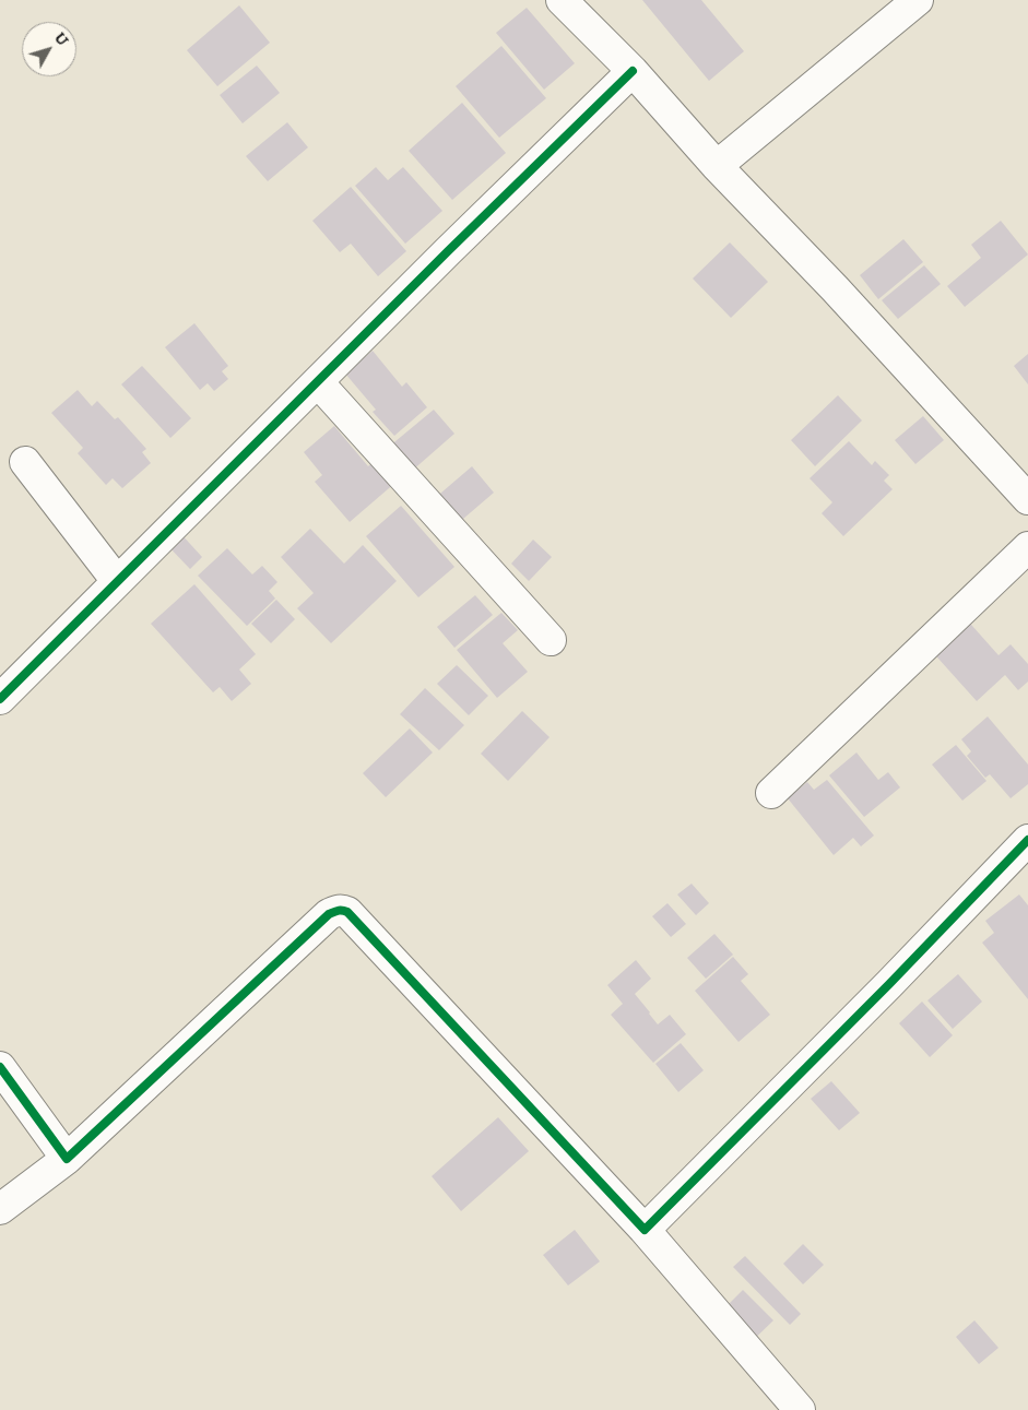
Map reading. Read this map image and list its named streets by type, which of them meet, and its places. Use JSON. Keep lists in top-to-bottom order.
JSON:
{
  "north": "top right"
}
